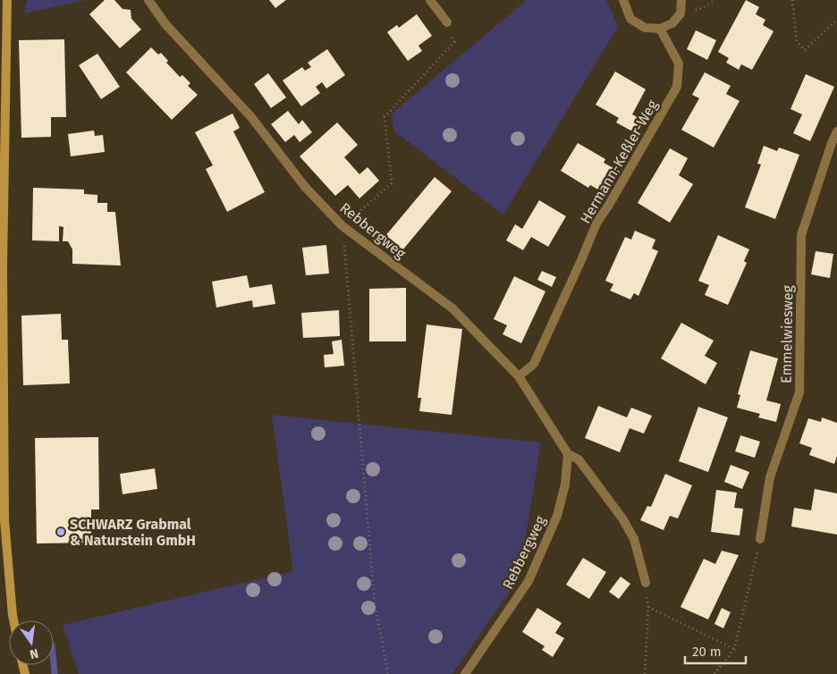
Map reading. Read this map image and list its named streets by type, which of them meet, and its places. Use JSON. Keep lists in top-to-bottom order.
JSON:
{
  "streets": {
    "street": ["Hermann-Keßler-Weg", "Rebbergweg", "Emmelwiesweg"]
  },
  "crossings": [
    ["Hermann-Keßler-Weg", "Rebbergweg"]
  ],
  "places": ["SCHWARZ Grabmal & Naturstein GmbH"],
  "scale_bar": "20 m",
  "north": "bottom"
}
